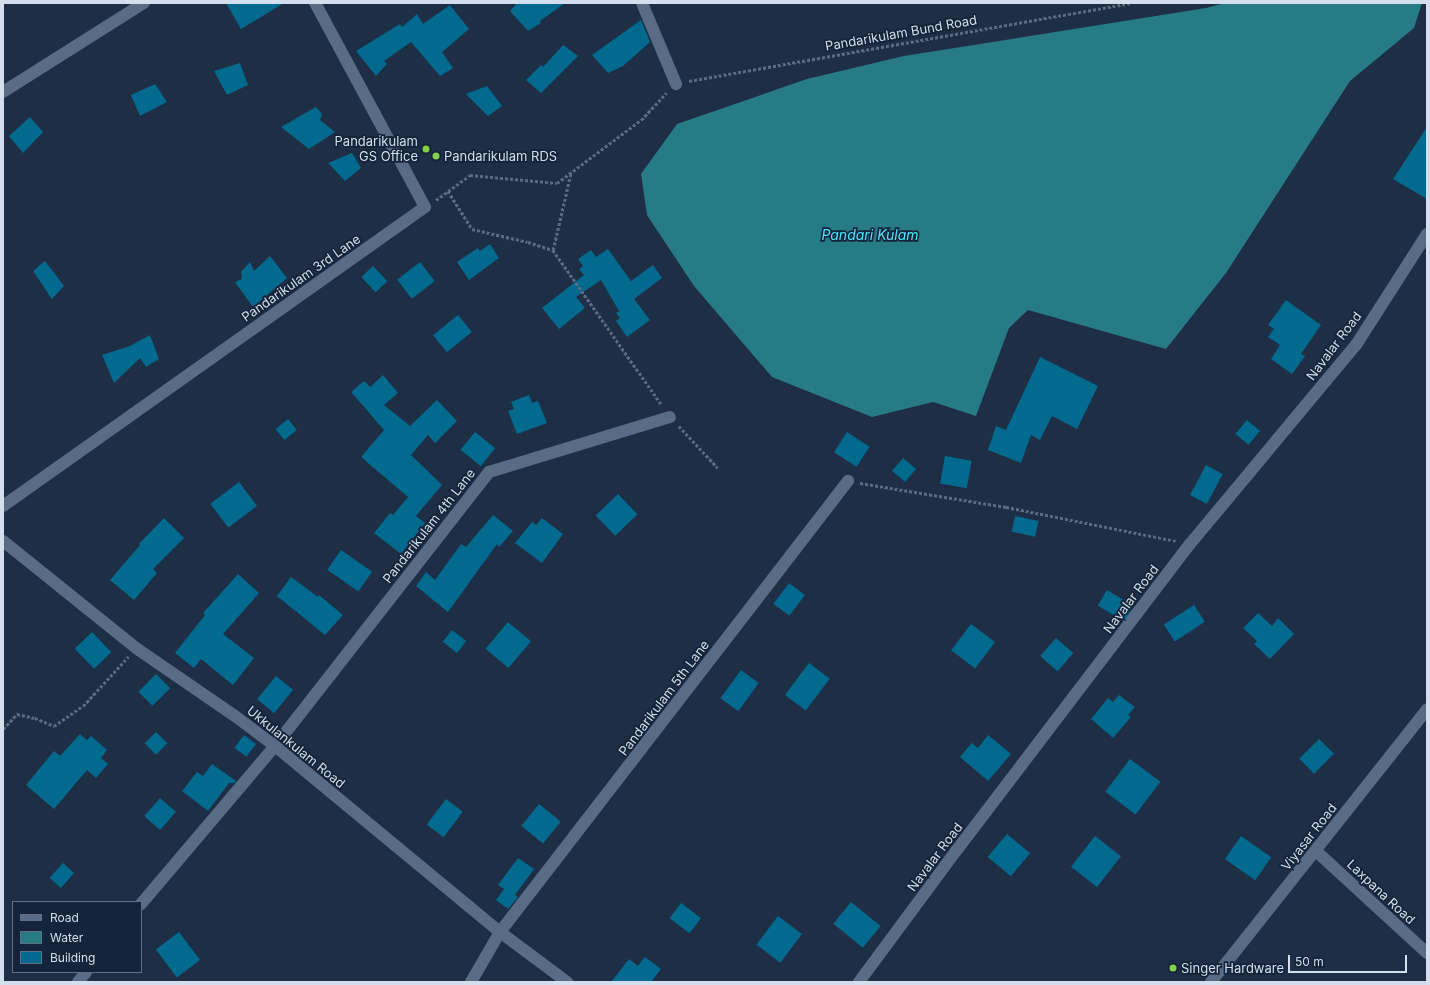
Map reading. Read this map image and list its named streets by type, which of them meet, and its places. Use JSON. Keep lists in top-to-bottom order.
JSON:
{
  "streets": {
    "street": [
      "Pandarikulam 3rd Lane",
      "Navalar Road",
      "Pandarikulam 4th Lane",
      "Pandarikulam 5th Lane",
      "Ukkulankulam Road",
      "Viyasar Road",
      "Laxpana Road"
    ],
    "path": ["Pandarikulam Bund Road"]
  },
  "crossings": [
    ["Pandarikulam 4th Lane", "Ukkulankulam Road"],
    ["Pandarikulam 5th Lane", "Ukkulankulam Road"],
    ["Viyasar Road", "Laxpana Road"]
  ],
  "water": ["Pandari Kulam"],
  "places": ["Pandarikulam GS Office", "Pandarikulam RDS", "Singer Hardware"],
  "legend": ["Road", "Water", "Building"],
  "scale_bar": "50 m"
}
